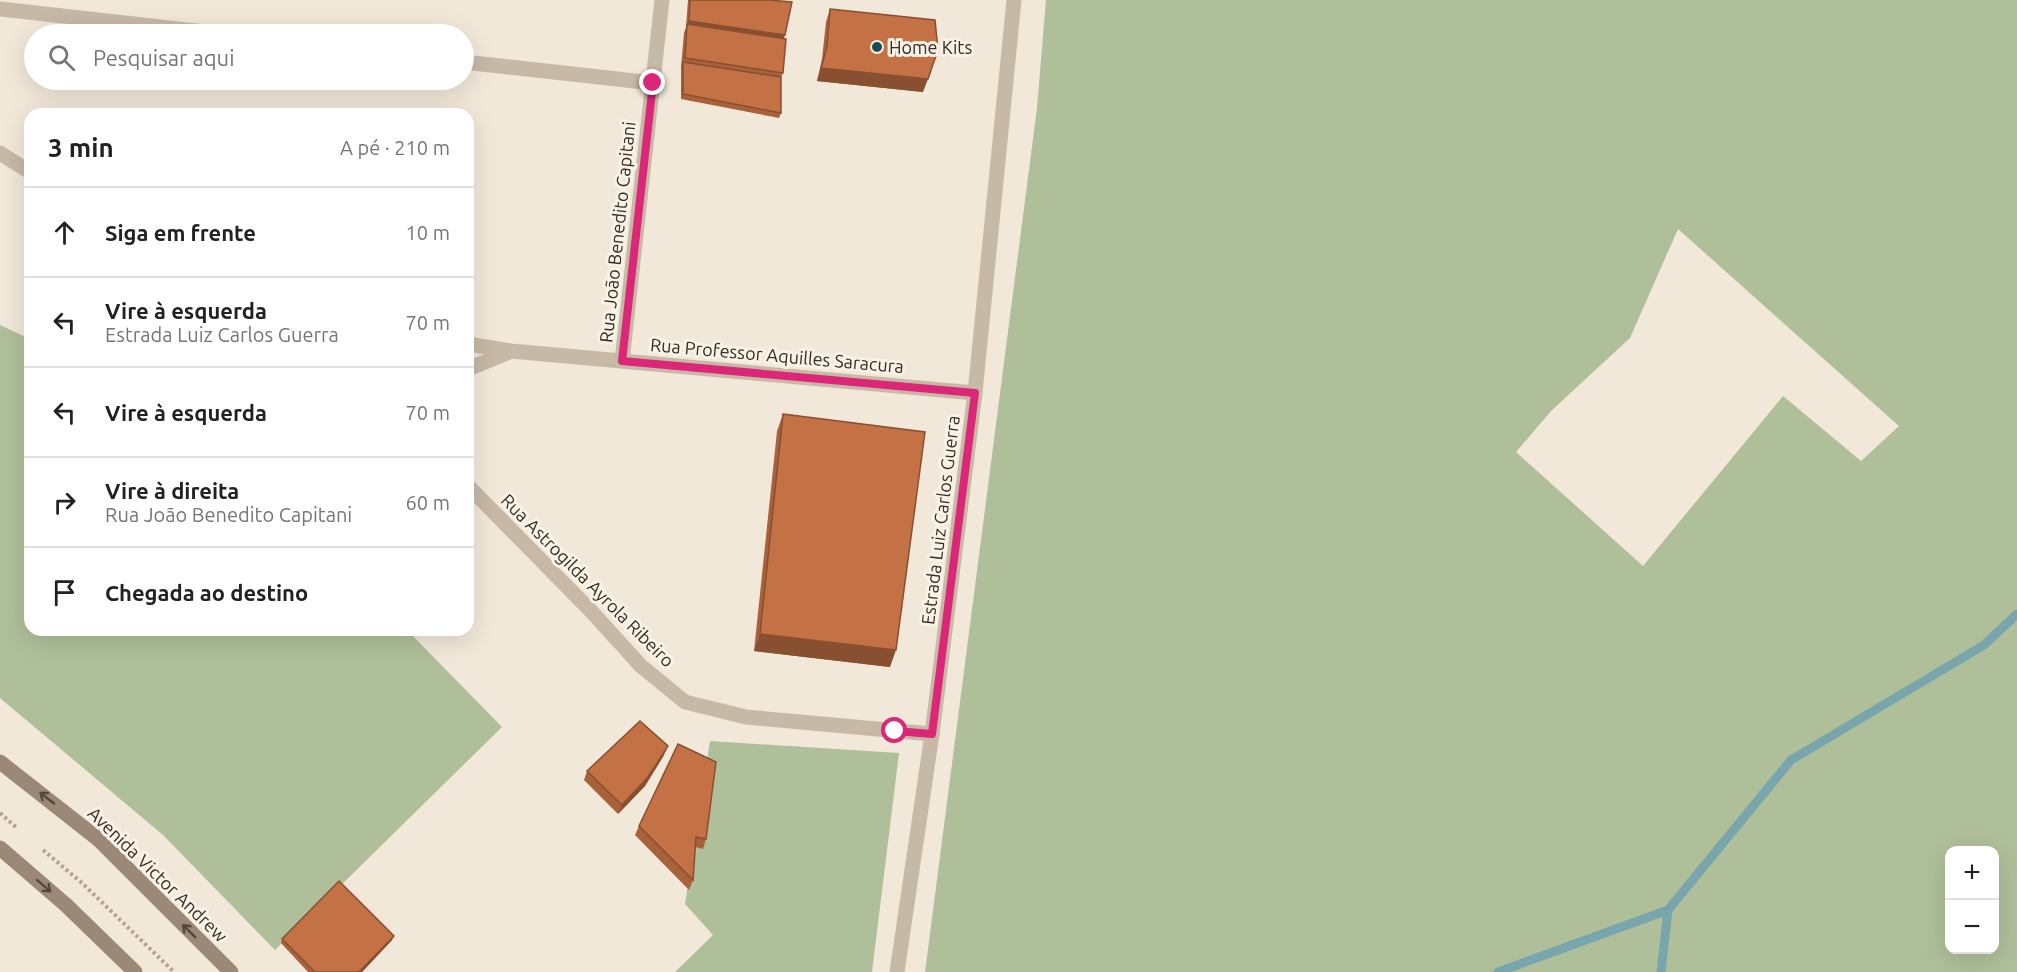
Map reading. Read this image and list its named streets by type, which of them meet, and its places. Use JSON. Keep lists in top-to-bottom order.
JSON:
{
  "streets": {
    "main road": ["Avenida Victor Andrew"],
    "street": [
      "Rua João Benedito Capitani",
      "Rua Professor Aquilles Saracura",
      "Estrada Luiz Carlos Guerra",
      "Rua Astrogilda Ayrola Ribeiro"
    ]
  },
  "crossings": [
    ["Rua João Benedito Capitani", "Rua Professor Aquilles Saracura"],
    ["Rua Professor Aquilles Saracura", "Estrada Luiz Carlos Guerra"],
    ["Estrada Luiz Carlos Guerra", "Rua Astrogilda Ayrola Ribeiro"]
  ],
  "places": ["Home Kits"],
  "page": {
    "search": "Pesquisar aqui",
    "heading": ["3 min", "A pé · 210 m"],
    "list": [
      ["Siga em frente", "10 m"],
      ["Vire à esquerda", "Estrada Luiz Carlos Guerra", "70 m"],
      ["Vire à esquerda", "70 m"],
      ["Vire à direita", "Rua João Benedito Capitani", "60 m"],
      "Chegada ao destino"
    ],
    "map_buttons": ["+", "−"]
  }
}
